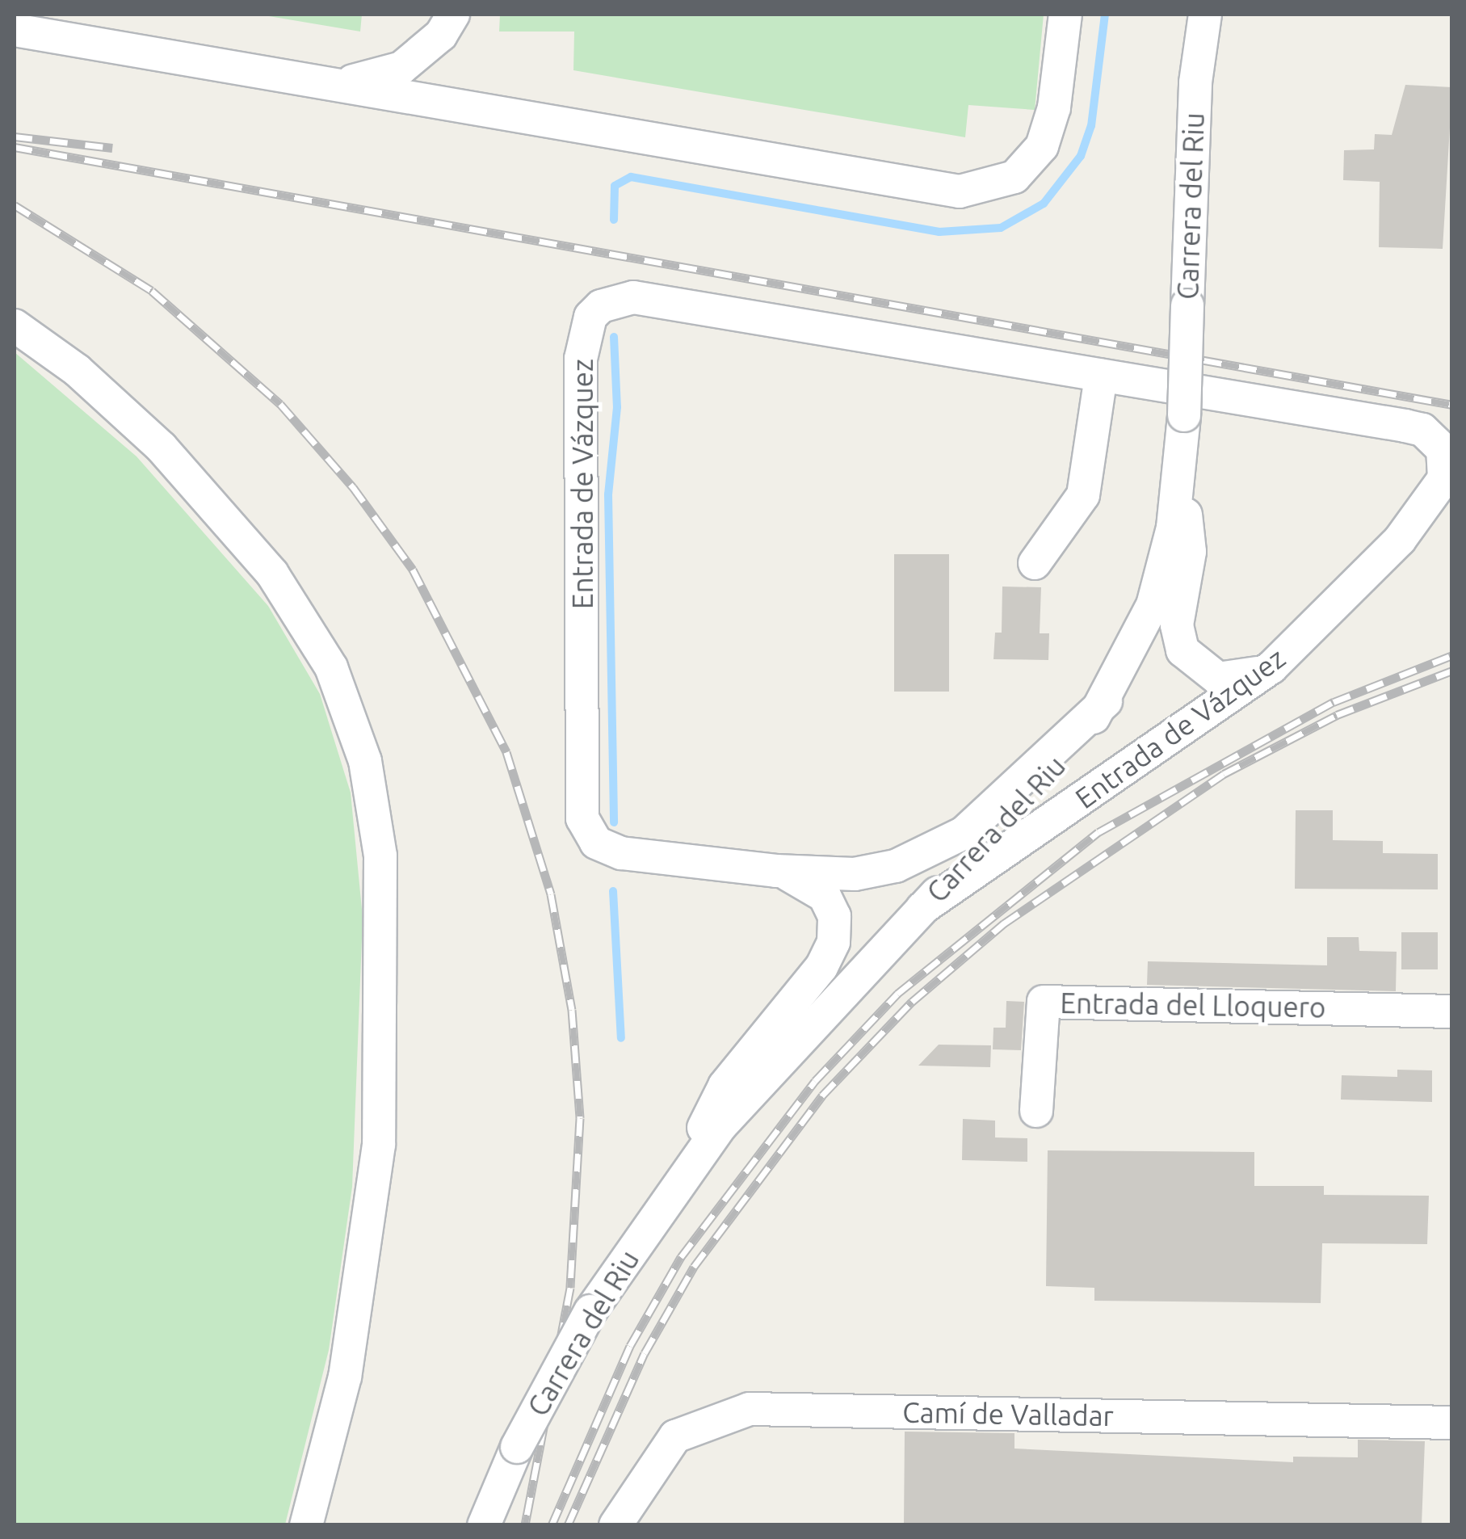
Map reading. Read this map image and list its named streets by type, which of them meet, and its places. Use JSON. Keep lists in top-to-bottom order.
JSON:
{
  "streets": {
    "street": [
      "Carrera del Riu",
      "Entrada de Vázquez",
      "Entrada del Lloquero",
      "Camí de Valladar"
    ]
  },
  "crossings": [
    ["Carrera del Riu", "Entrada de Vázquez"]
  ]
}
